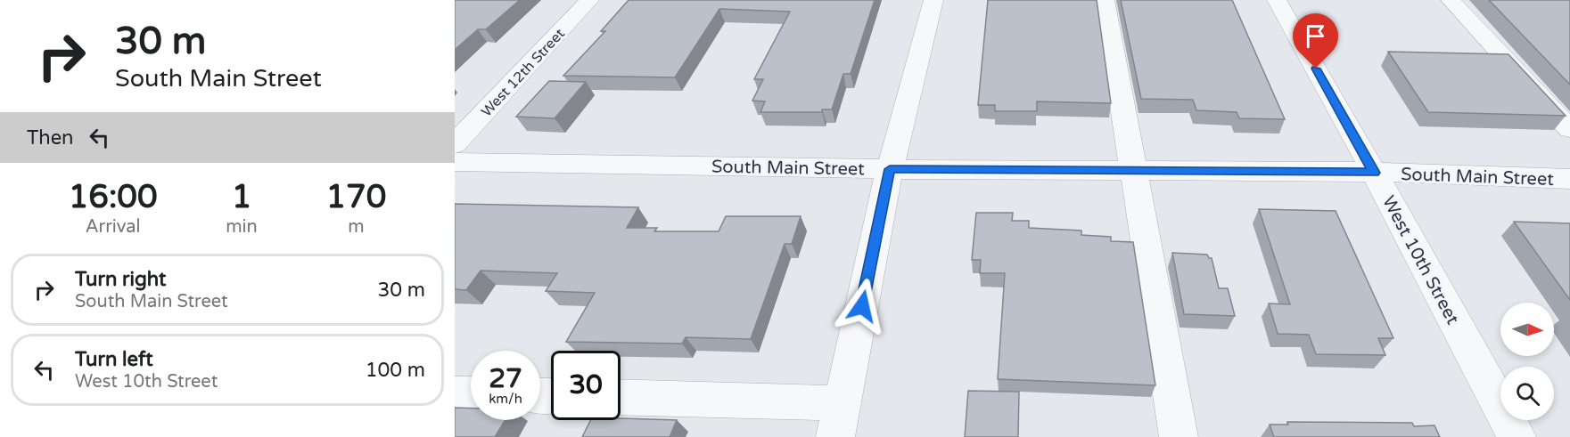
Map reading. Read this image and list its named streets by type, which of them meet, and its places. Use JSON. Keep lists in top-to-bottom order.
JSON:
{
  "streets": {
    "street": ["West 12th Street", "South Main Street", "West 10th Street"]
  },
  "crossings": [
    ["South Main Street", "West 10th Street"]
  ],
  "north": "right",
  "page": {
    "turn": ["30 m", "South Main Street"],
    "then": "Then",
    "eta": [
      "16:00",
      "Arrival",
      "1",
      "min",
      "170",
      "m"
    ],
    "list": [
      {
        "name": "Turn right",
        "note": "South Main Street",
        "value": "30 m"
      },
      {
        "name": "Turn left",
        "note": "West 10th Street",
        "value": "100 m"
      }
    ],
    "speed": "27 km/h",
    "limit": "30"
  }
}
